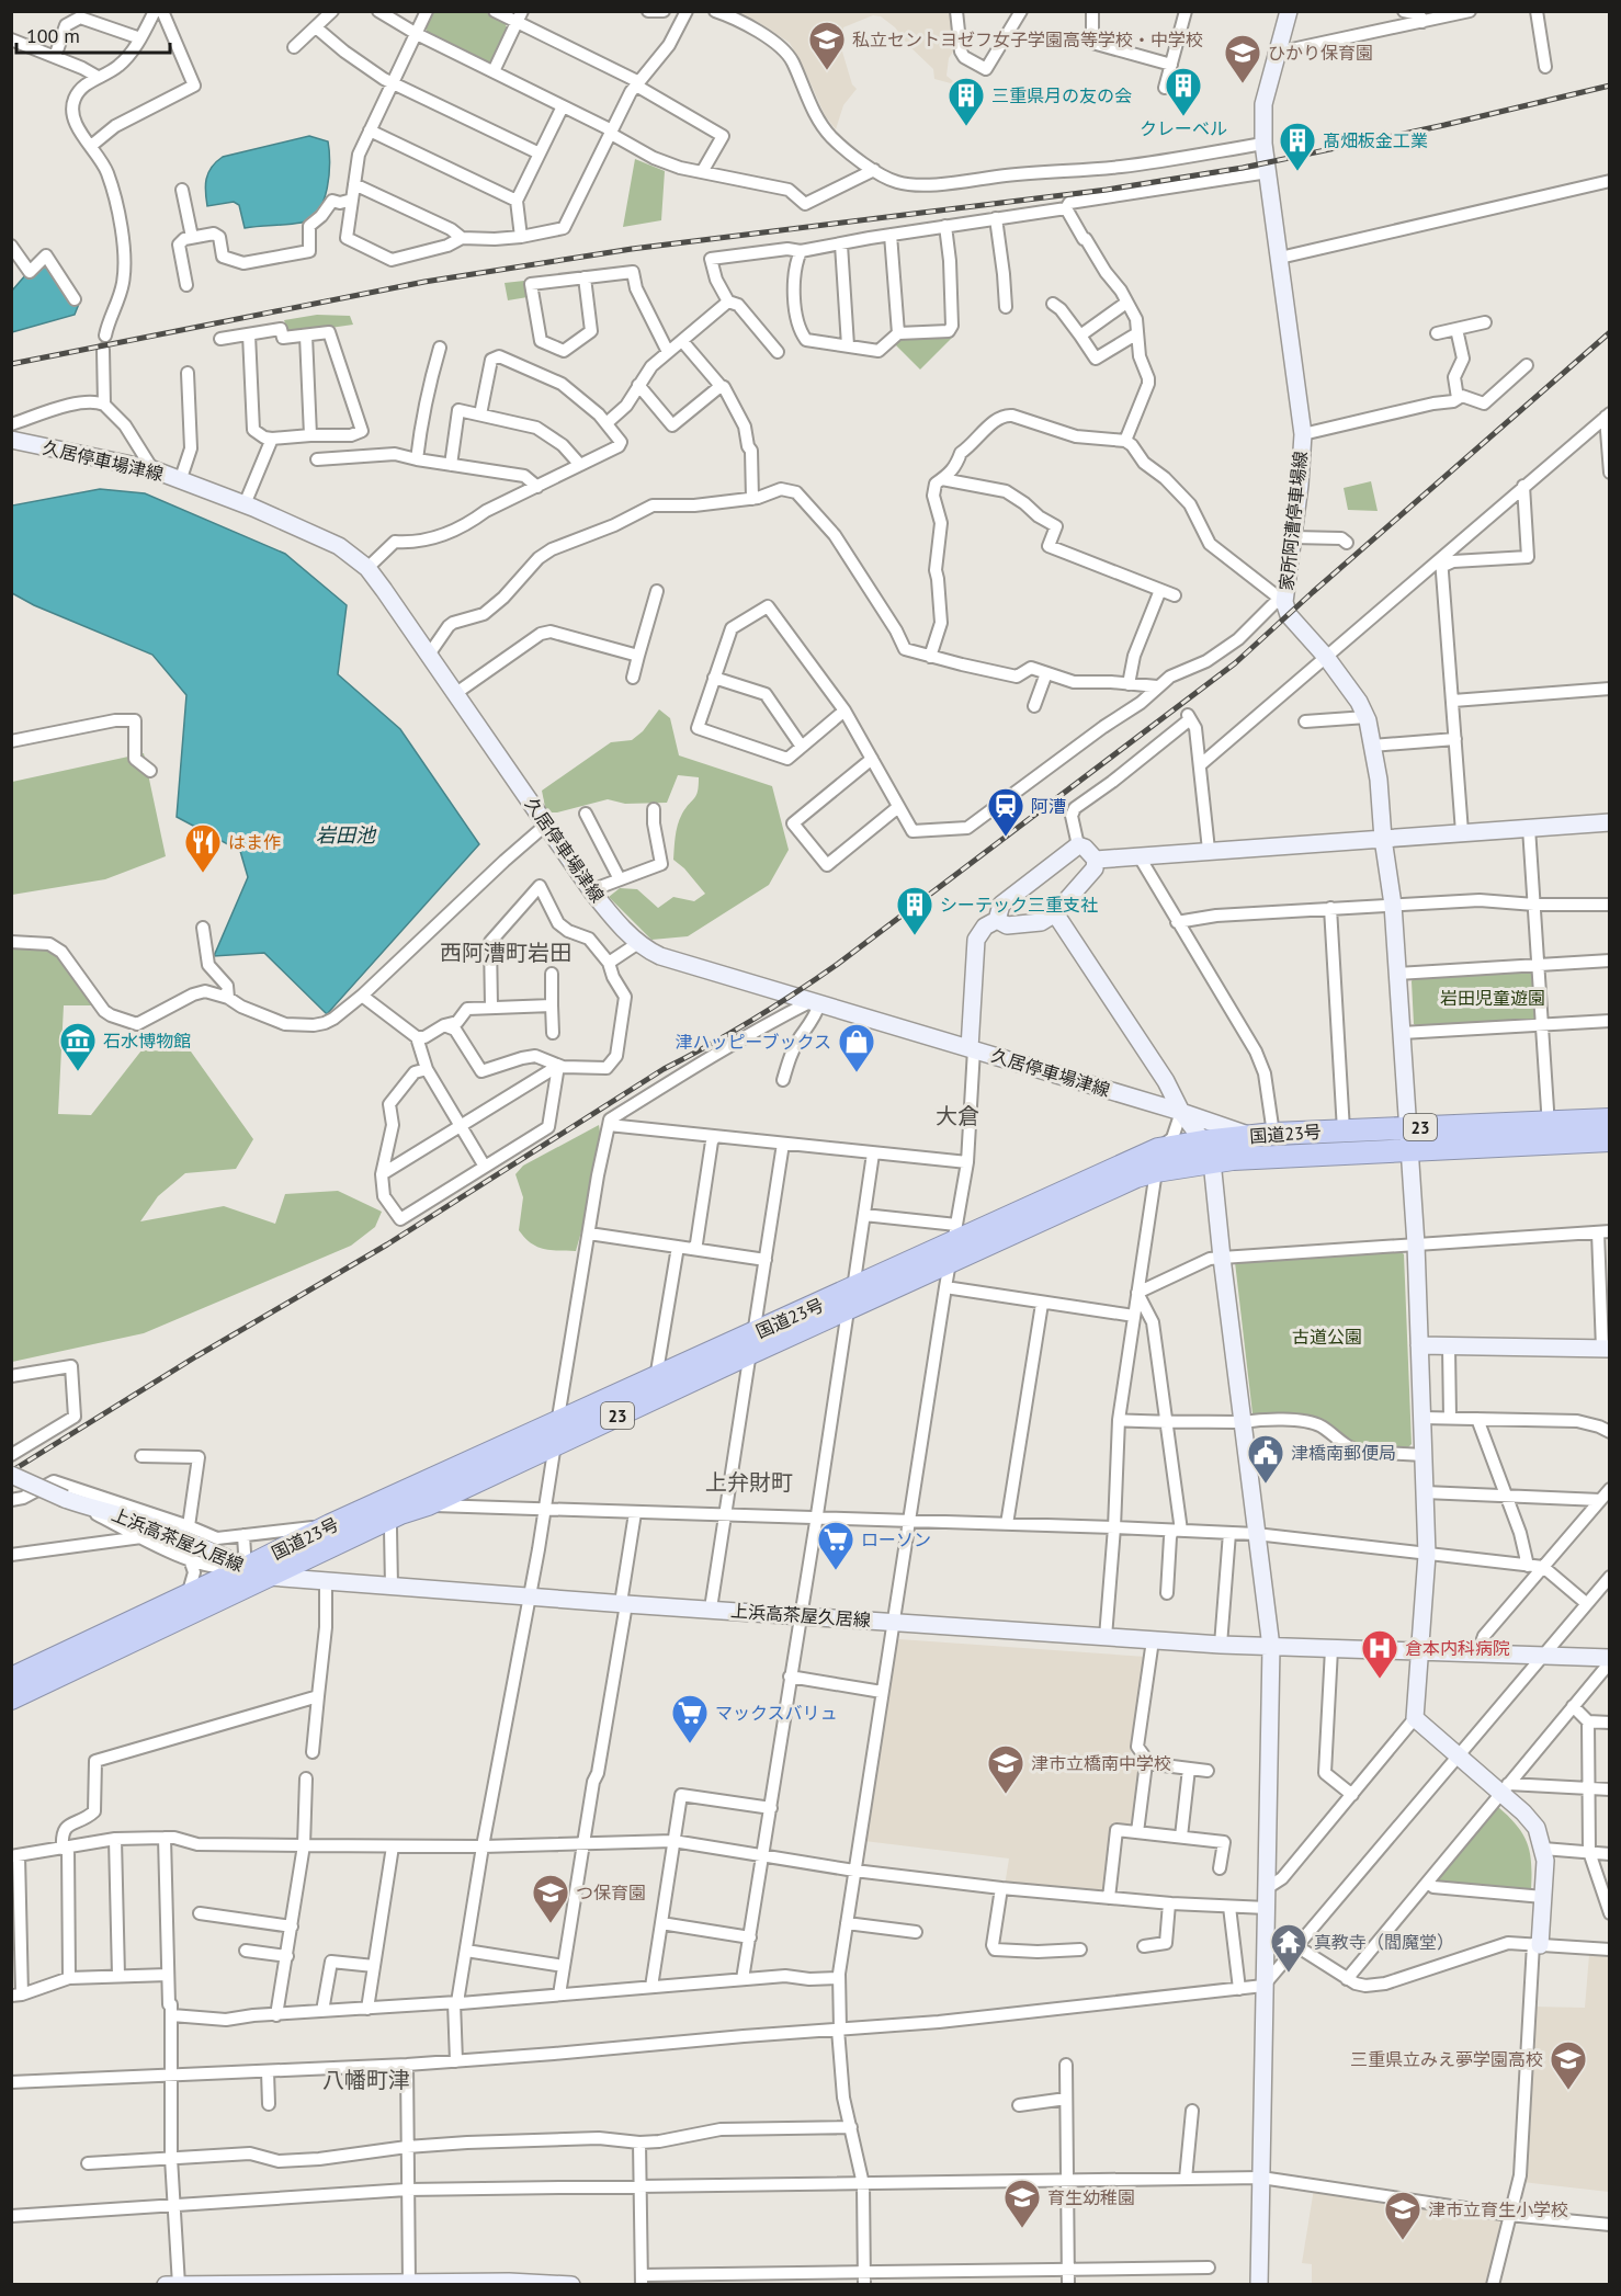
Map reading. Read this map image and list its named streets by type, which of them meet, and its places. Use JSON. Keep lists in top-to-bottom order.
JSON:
{
  "streets": {
    "highway": ["23", "国道23号"],
    "main road": ["久居停車場津線", "家所阿漕停車場線", "上浜高茶屋久居線"]
  },
  "crossings": [
    ["久居停車場津線", "国道23号"],
    ["家所阿漕停車場線", "国道23号"],
    ["家所阿漕停車場線", "上浜高茶屋久居線"],
    ["国道23号", "上浜高茶屋久居線"]
  ],
  "districts": [
    "西阿漕町岩田",
    "大倉",
    "上弁財町",
    "八幡町津"
  ],
  "water": ["岩田池"],
  "parks": ["岩田児童遊園", "古道公園"],
  "places": {
    "school or university": [
      "私立セントヨゼフ女子学園高等学校・中学校",
      "ひかり保育園",
      "津市立橋南中学校",
      "つ保育園",
      "三重県立みえ夢学園高校",
      "育生幼稚園",
      "津市立育生小学校"
    ],
    "building": [
      "クレーベル",
      "三重県月の友の会",
      "髙畑板金工業",
      "シーテック三重支社"
    ],
    "station": ["阿漕"],
    "restaurant": ["はま作"],
    "museum": ["石水博物館"],
    "shop": ["津ハッピーブックス"],
    "public building": ["津橋南郵便局"],
    "supermarket": ["ローソン", "マックスバリュ"],
    "hospital": ["倉本内科病院"],
    "temple": ["真教寺（閻魔堂）"]
  },
  "scale_bar": "100 m"
}
